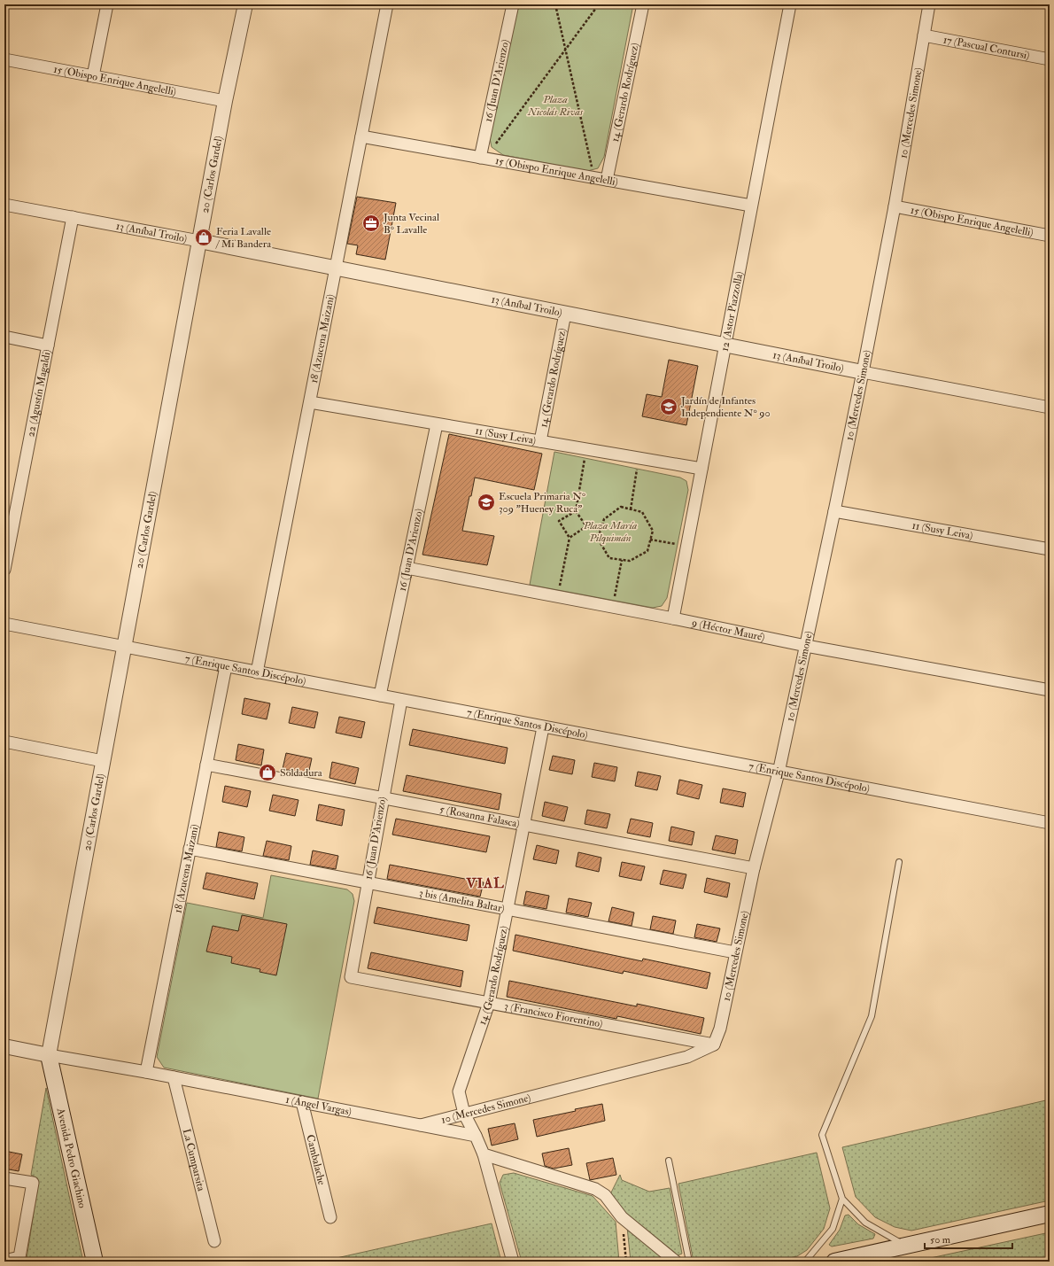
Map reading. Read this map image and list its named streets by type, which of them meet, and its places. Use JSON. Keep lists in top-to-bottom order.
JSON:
{
  "streets": {
    "main road": ["Avenida Pedro Giachino"],
    "street": [
      "17 (Pascual Contursi)",
      "15 (Obispo Enrique Angelelli)",
      "16 (Juan D'Arienzo)",
      "14 (Gerardo Rodríguez)",
      "10 (Mercedes Simone)",
      "20 (Carlos Gardel)",
      "13 (Aníbal Troilo)",
      "12 (Astor Piazzolla)",
      "18 (Azucena Maizani)",
      "22 (Agustín Magaldi)",
      "11 (Susy Leiva)",
      "9 (Héctor Mauré)",
      "7 (Enrique Santos Discépolo)",
      "5 (Rosanna Falasca)",
      "3 bis (Amelita Baltar)",
      "3 (Francisco Fiorentino)",
      "1 (Ángel Vargas)",
      "La Cumparsita",
      "Cambalache"
    ]
  },
  "crossings": [
    ["17 (Pascual Contursi)", "10 (Mercedes Simone)"],
    ["15 (Obispo Enrique Angelelli)", "16 (Juan D'Arienzo)"],
    ["15 (Obispo Enrique Angelelli)", "14 (Gerardo Rodríguez)"],
    ["15 (Obispo Enrique Angelelli)", "10 (Mercedes Simone)"],
    ["15 (Obispo Enrique Angelelli)", "20 (Carlos Gardel)"],
    ["15 (Obispo Enrique Angelelli)", "12 (Astor Piazzolla)"],
    ["15 (Obispo Enrique Angelelli)", "18 (Azucena Maizani)"],
    ["16 (Juan D'Arienzo)", "11 (Susy Leiva)"],
    ["16 (Juan D'Arienzo)", "9 (Héctor Mauré)"],
    ["16 (Juan D'Arienzo)", "7 (Enrique Santos Discépolo)"],
    ["16 (Juan D'Arienzo)", "5 (Rosanna Falasca)"],
    ["16 (Juan D'Arienzo)", "3 bis (Amelita Baltar)"],
    ["16 (Juan D'Arienzo)", "3 (Francisco Fiorentino)"],
    ["14 (Gerardo Rodríguez)", "10 (Mercedes Simone)"],
    ["14 (Gerardo Rodríguez)", "13 (Aníbal Troilo)"],
    ["14 (Gerardo Rodríguez)", "11 (Susy Leiva)"],
    ["14 (Gerardo Rodríguez)", "7 (Enrique Santos Discépolo)"],
    ["14 (Gerardo Rodríguez)", "5 (Rosanna Falasca)"],
    ["14 (Gerardo Rodríguez)", "3 bis (Amelita Baltar)"],
    ["14 (Gerardo Rodríguez)", "3 (Francisco Fiorentino)"],
    ["14 (Gerardo Rodríguez)", "1 (Ángel Vargas)"],
    ["10 (Mercedes Simone)", "13 (Aníbal Troilo)"],
    ["10 (Mercedes Simone)", "11 (Susy Leiva)"],
    ["10 (Mercedes Simone)", "9 (Héctor Mauré)"],
    ["10 (Mercedes Simone)", "7 (Enrique Santos Discépolo)"],
    ["10 (Mercedes Simone)", "5 (Rosanna Falasca)"],
    ["10 (Mercedes Simone)", "3 bis (Amelita Baltar)"],
    ["10 (Mercedes Simone)", "3 (Francisco Fiorentino)"],
    ["10 (Mercedes Simone)", "1 (Ángel Vargas)"],
    ["20 (Carlos Gardel)", "13 (Aníbal Troilo)"],
    ["20 (Carlos Gardel)", "7 (Enrique Santos Discépolo)"],
    ["20 (Carlos Gardel)", "1 (Ángel Vargas)"],
    ["20 (Carlos Gardel)", "Avenida Pedro Giachino"],
    ["13 (Aníbal Troilo)", "12 (Astor Piazzolla)"],
    ["13 (Aníbal Troilo)", "18 (Azucena Maizani)"],
    ["13 (Aníbal Troilo)", "22 (Agustín Magaldi)"],
    ["12 (Astor Piazzolla)", "11 (Susy Leiva)"],
    ["12 (Astor Piazzolla)", "9 (Héctor Mauré)"],
    ["18 (Azucena Maizani)", "11 (Susy Leiva)"],
    ["18 (Azucena Maizani)", "7 (Enrique Santos Discépolo)"],
    ["18 (Azucena Maizani)", "5 (Rosanna Falasca)"],
    ["18 (Azucena Maizani)", "3 bis (Amelita Baltar)"],
    ["18 (Azucena Maizani)", "1 (Ángel Vargas)"],
    ["1 (Ángel Vargas)", "Avenida Pedro Giachino"],
    ["1 (Ángel Vargas)", "La Cumparsita"],
    ["1 (Ángel Vargas)", "Cambalache"]
  ],
  "districts": ["VIAL"],
  "parks": ["Plaza Nicolás Rivas", "Plaza María Pilquimán"],
  "places": {
    "office": ["Junta Vecinal B° Lavalle"],
    "shop": ["Feria Lavalle / Mi Bandera", "Soldadura"],
    "school or university": ["Jardín de Infantes Independiente N° 90", "Escuela Primaria N° 309 \"Hueney Ruca\""]
  },
  "scale_bar": "50 m"
}
